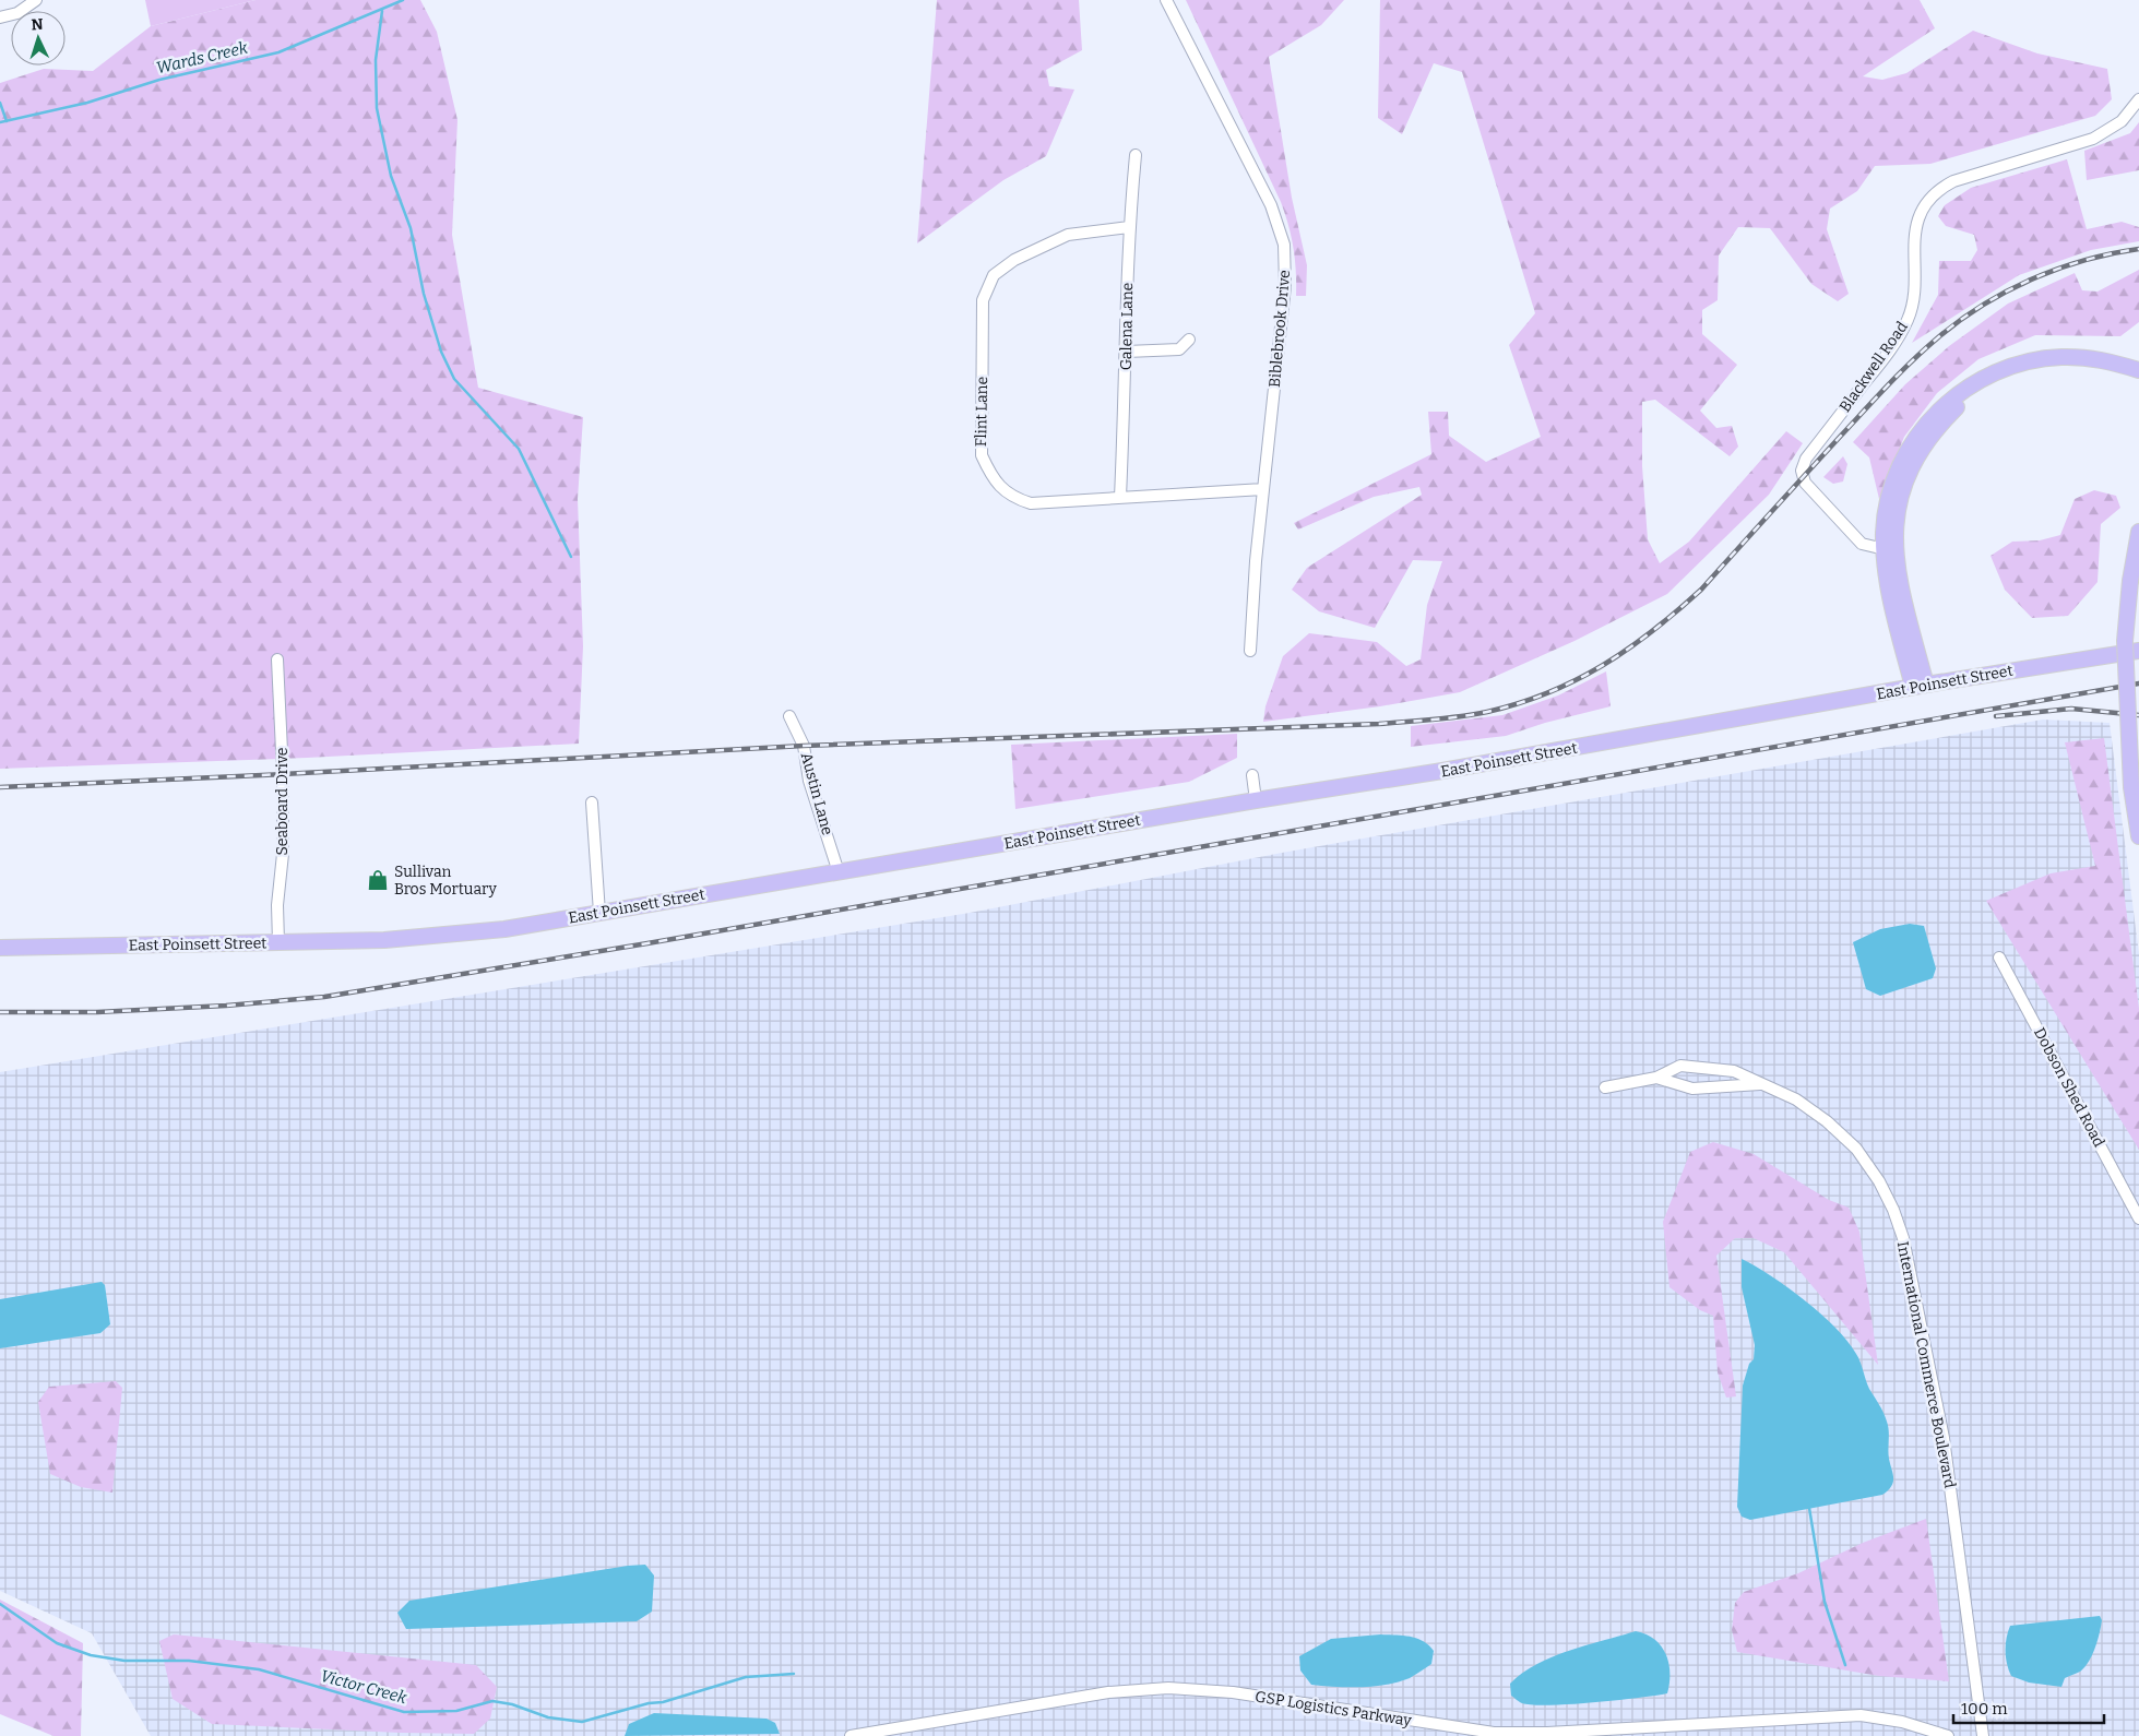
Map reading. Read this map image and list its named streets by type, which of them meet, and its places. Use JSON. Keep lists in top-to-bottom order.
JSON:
{
  "streets": {
    "main road": ["East Poinsett Street"],
    "street": [
      "Galena Lane",
      "Biblebrook Drive",
      "Blackwell Road",
      "Flint Lane",
      "Austin Lane",
      "Seaboard Drive",
      "Dobson Shed Road",
      "International Commerce Boulevard",
      "GSP Logistics Parkway"
    ]
  },
  "crossings": [
    ["Galena Lane", "Flint Lane"],
    ["Biblebrook Drive", "Flint Lane"],
    ["East Poinsett Street", "Austin Lane"],
    ["East Poinsett Street", "Seaboard Drive"]
  ],
  "water": ["Wards Creek", "Victor Creek"],
  "places": {
    "shop": ["Sullivan Bros Mortuary"]
  },
  "scale_bar": "100 m",
  "north": "top"
}
